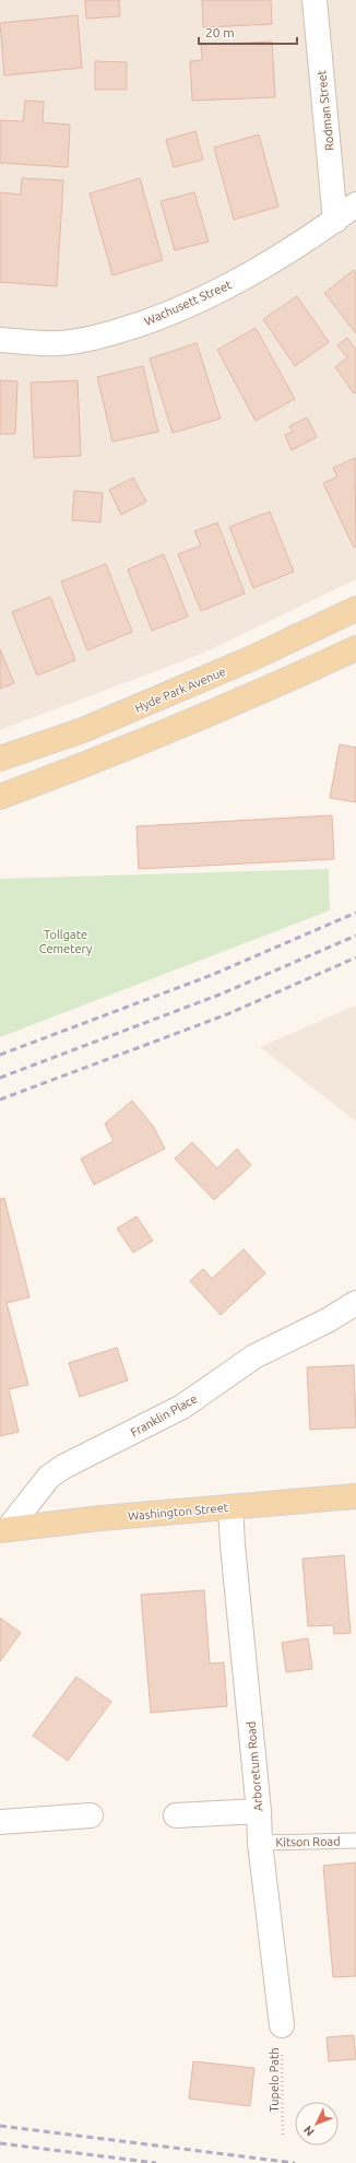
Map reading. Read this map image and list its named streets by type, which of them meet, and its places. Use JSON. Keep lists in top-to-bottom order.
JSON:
{
  "streets": {
    "main road": ["Hyde Park Avenue", "Washington Street"],
    "street": [
      "Rodman Street",
      "Wachusett Street",
      "Franklin Place",
      "Arboretum Road"
    ],
    "lane": ["Kitson Road"],
    "path": ["Tupelo Path"]
  },
  "crossings": [
    ["Rodman Street", "Wachusett Street"],
    ["Franklin Place", "Washington Street"],
    ["Washington Street", "Arboretum Road"],
    ["Arboretum Road", "Kitson Road"],
    ["Arboretum Road", "Tupelo Path"]
  ],
  "parks": ["Tollgate Cemetery"],
  "scale_bar": "20 m",
  "north": "bottom left"
}
